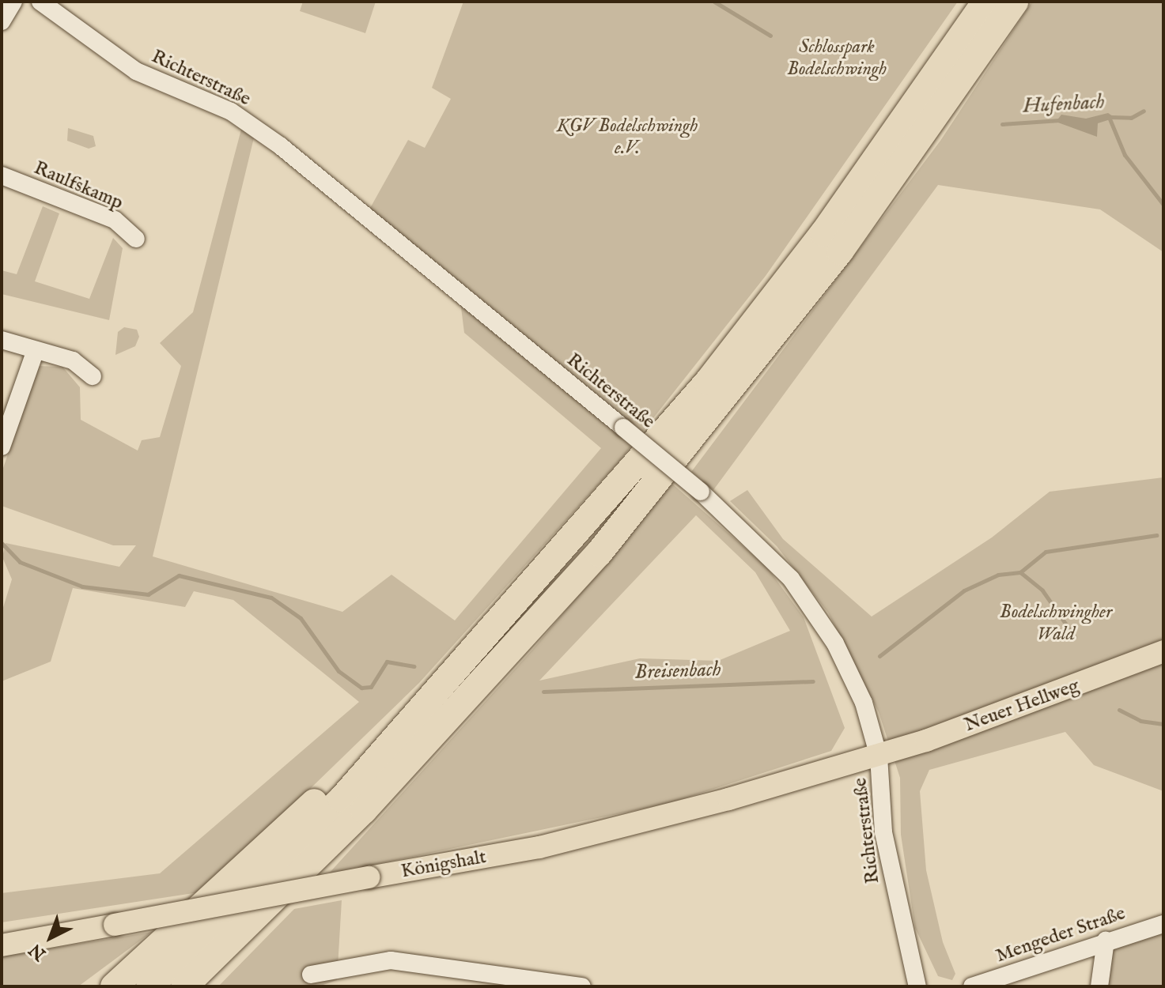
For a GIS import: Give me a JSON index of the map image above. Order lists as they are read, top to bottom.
{
  "streets": {
    "main road": ["Neuer Hellweg", "Königshalt"],
    "street": ["Richterstraße", "Raulfskamp", "Mengeder Straße"]
  },
  "crossings": [
    ["Richterstraße", "Neuer Hellweg"],
    ["Richterstraße", "Königshalt"],
    ["Neuer Hellweg", "Königshalt"]
  ],
  "water": ["Hufenbach", "Breisenbach"],
  "parks": ["Schlosspark Bodelschwingh", "KGV Bodelschwingh e.V.", "Bodelschwingher Wald"],
  "north": "bottom left"
}
